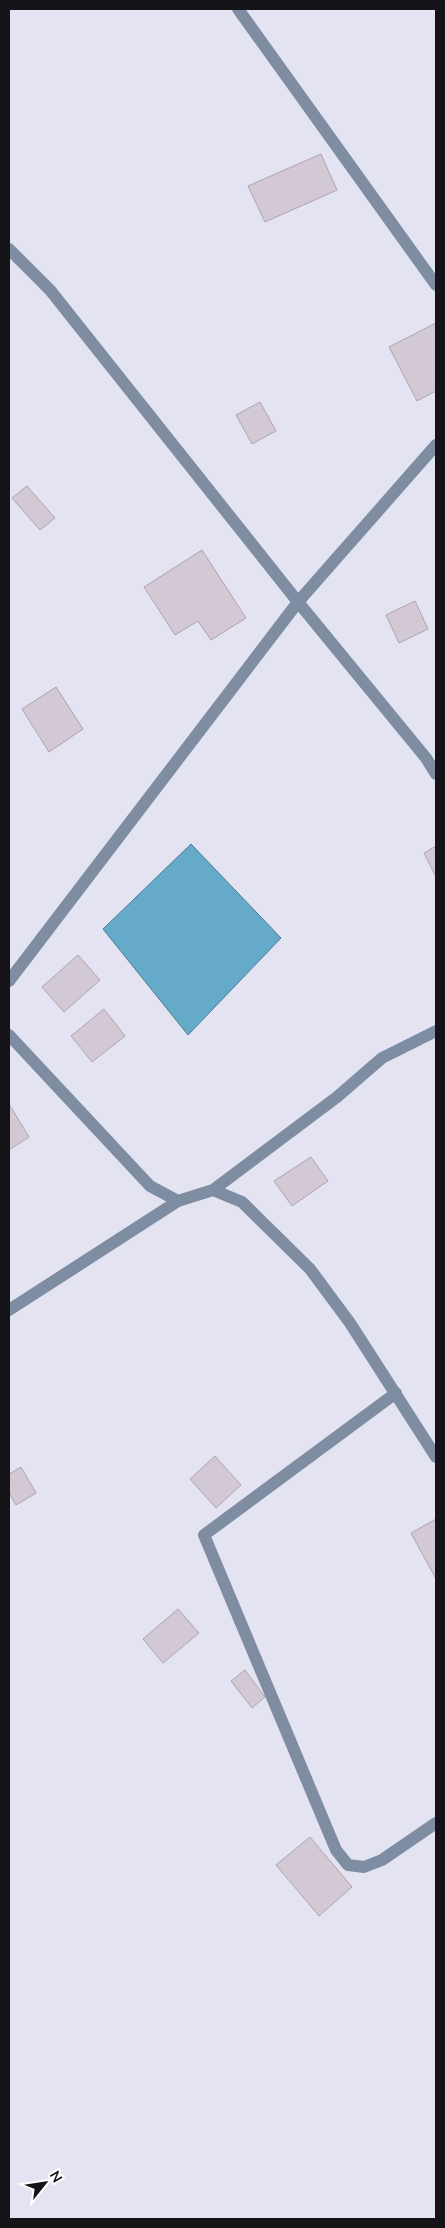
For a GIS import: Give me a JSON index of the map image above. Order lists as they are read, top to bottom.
{
  "north": "top right"
}
